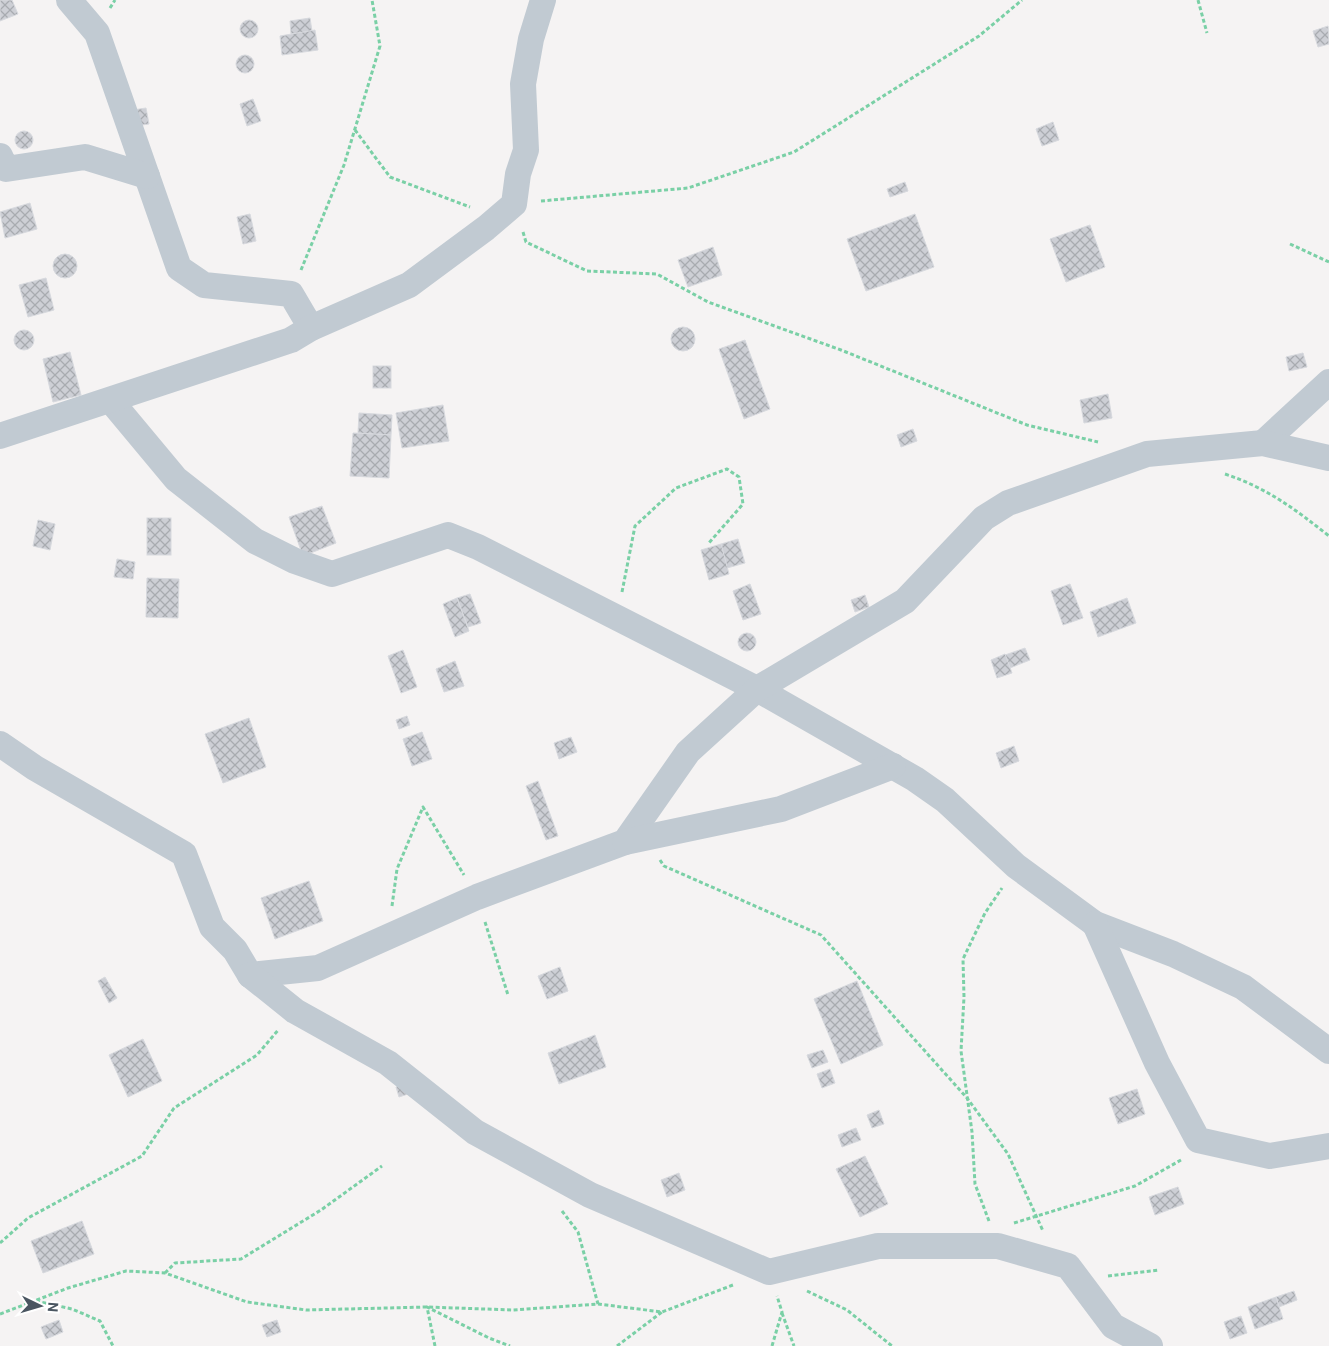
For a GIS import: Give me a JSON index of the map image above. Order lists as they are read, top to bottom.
{
  "north": "right"
}
